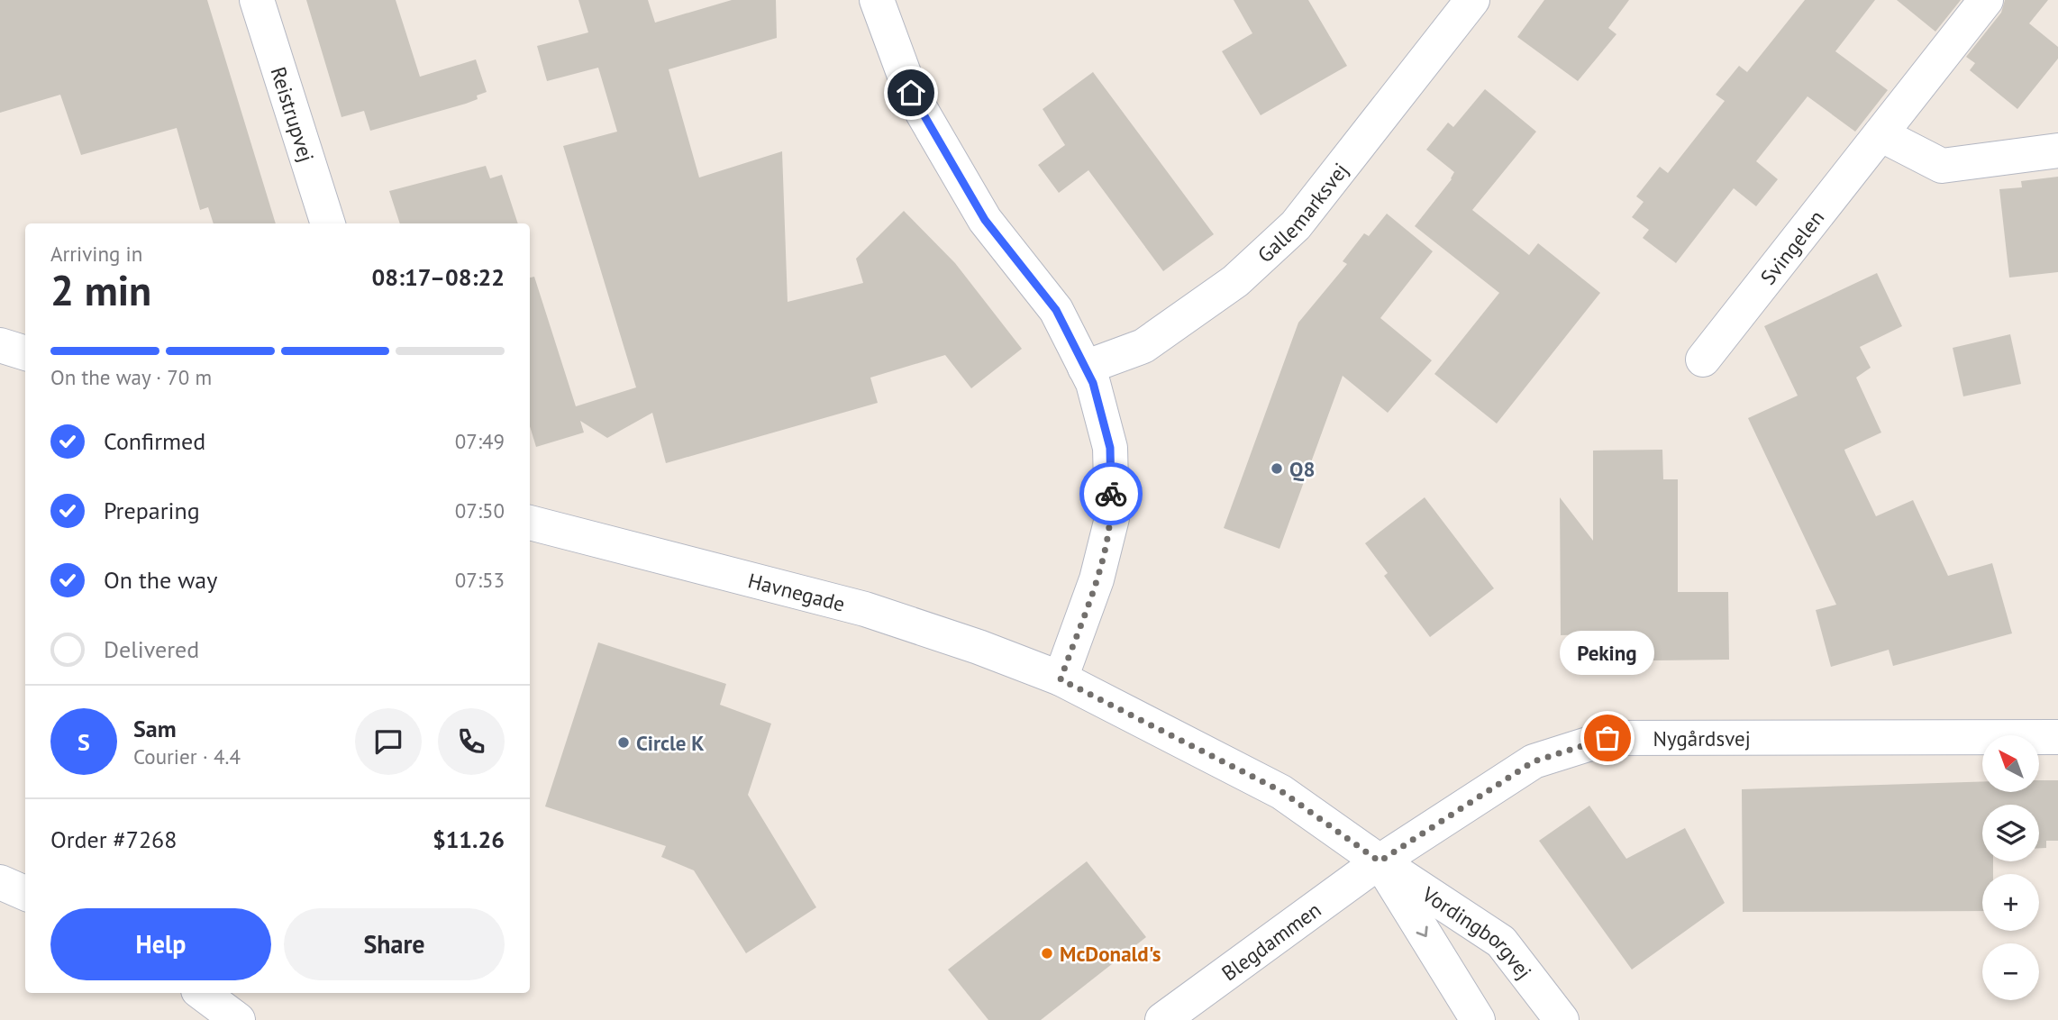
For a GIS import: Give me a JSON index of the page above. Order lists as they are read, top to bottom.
{
  "streets": {
    "street": [
      "Reistrupvej",
      "Gallemarksvej",
      "Svingelen",
      "Havnegade",
      "Nygårdsvej",
      "Vordingborgvej",
      "Blegdammen"
    ]
  },
  "crossings": [
    ["Havnegade", "Vordingborgvej"],
    ["Nygårdsvej", "Vordingborgvej"],
    ["Nygårdsvej", "Blegdammen"],
    ["Vordingborgvej", "Blegdammen"]
  ],
  "places": [
    "Q8",
    "Peking",
    "Circle K",
    "McDonald's"
  ],
  "north": "top left",
  "page": {
    "heading": ["2 min", "Arriving in", "08:17–08:22"],
    "panel": [
      "Sam",
      "Courier · 4.4",
      "Order #7268",
      "$11.26"
    ],
    "bar": "On the way · 70 m",
    "list": [
      ["Confirmed", "07:49"],
      ["Preparing", "07:50"],
      ["On the way", "07:53"],
      "Delivered"
    ],
    "bubble": "Peking",
    "round": "S",
    "map_buttons": ["+", "−"],
    "buttons": ["Help", "Share"]
  }
}
